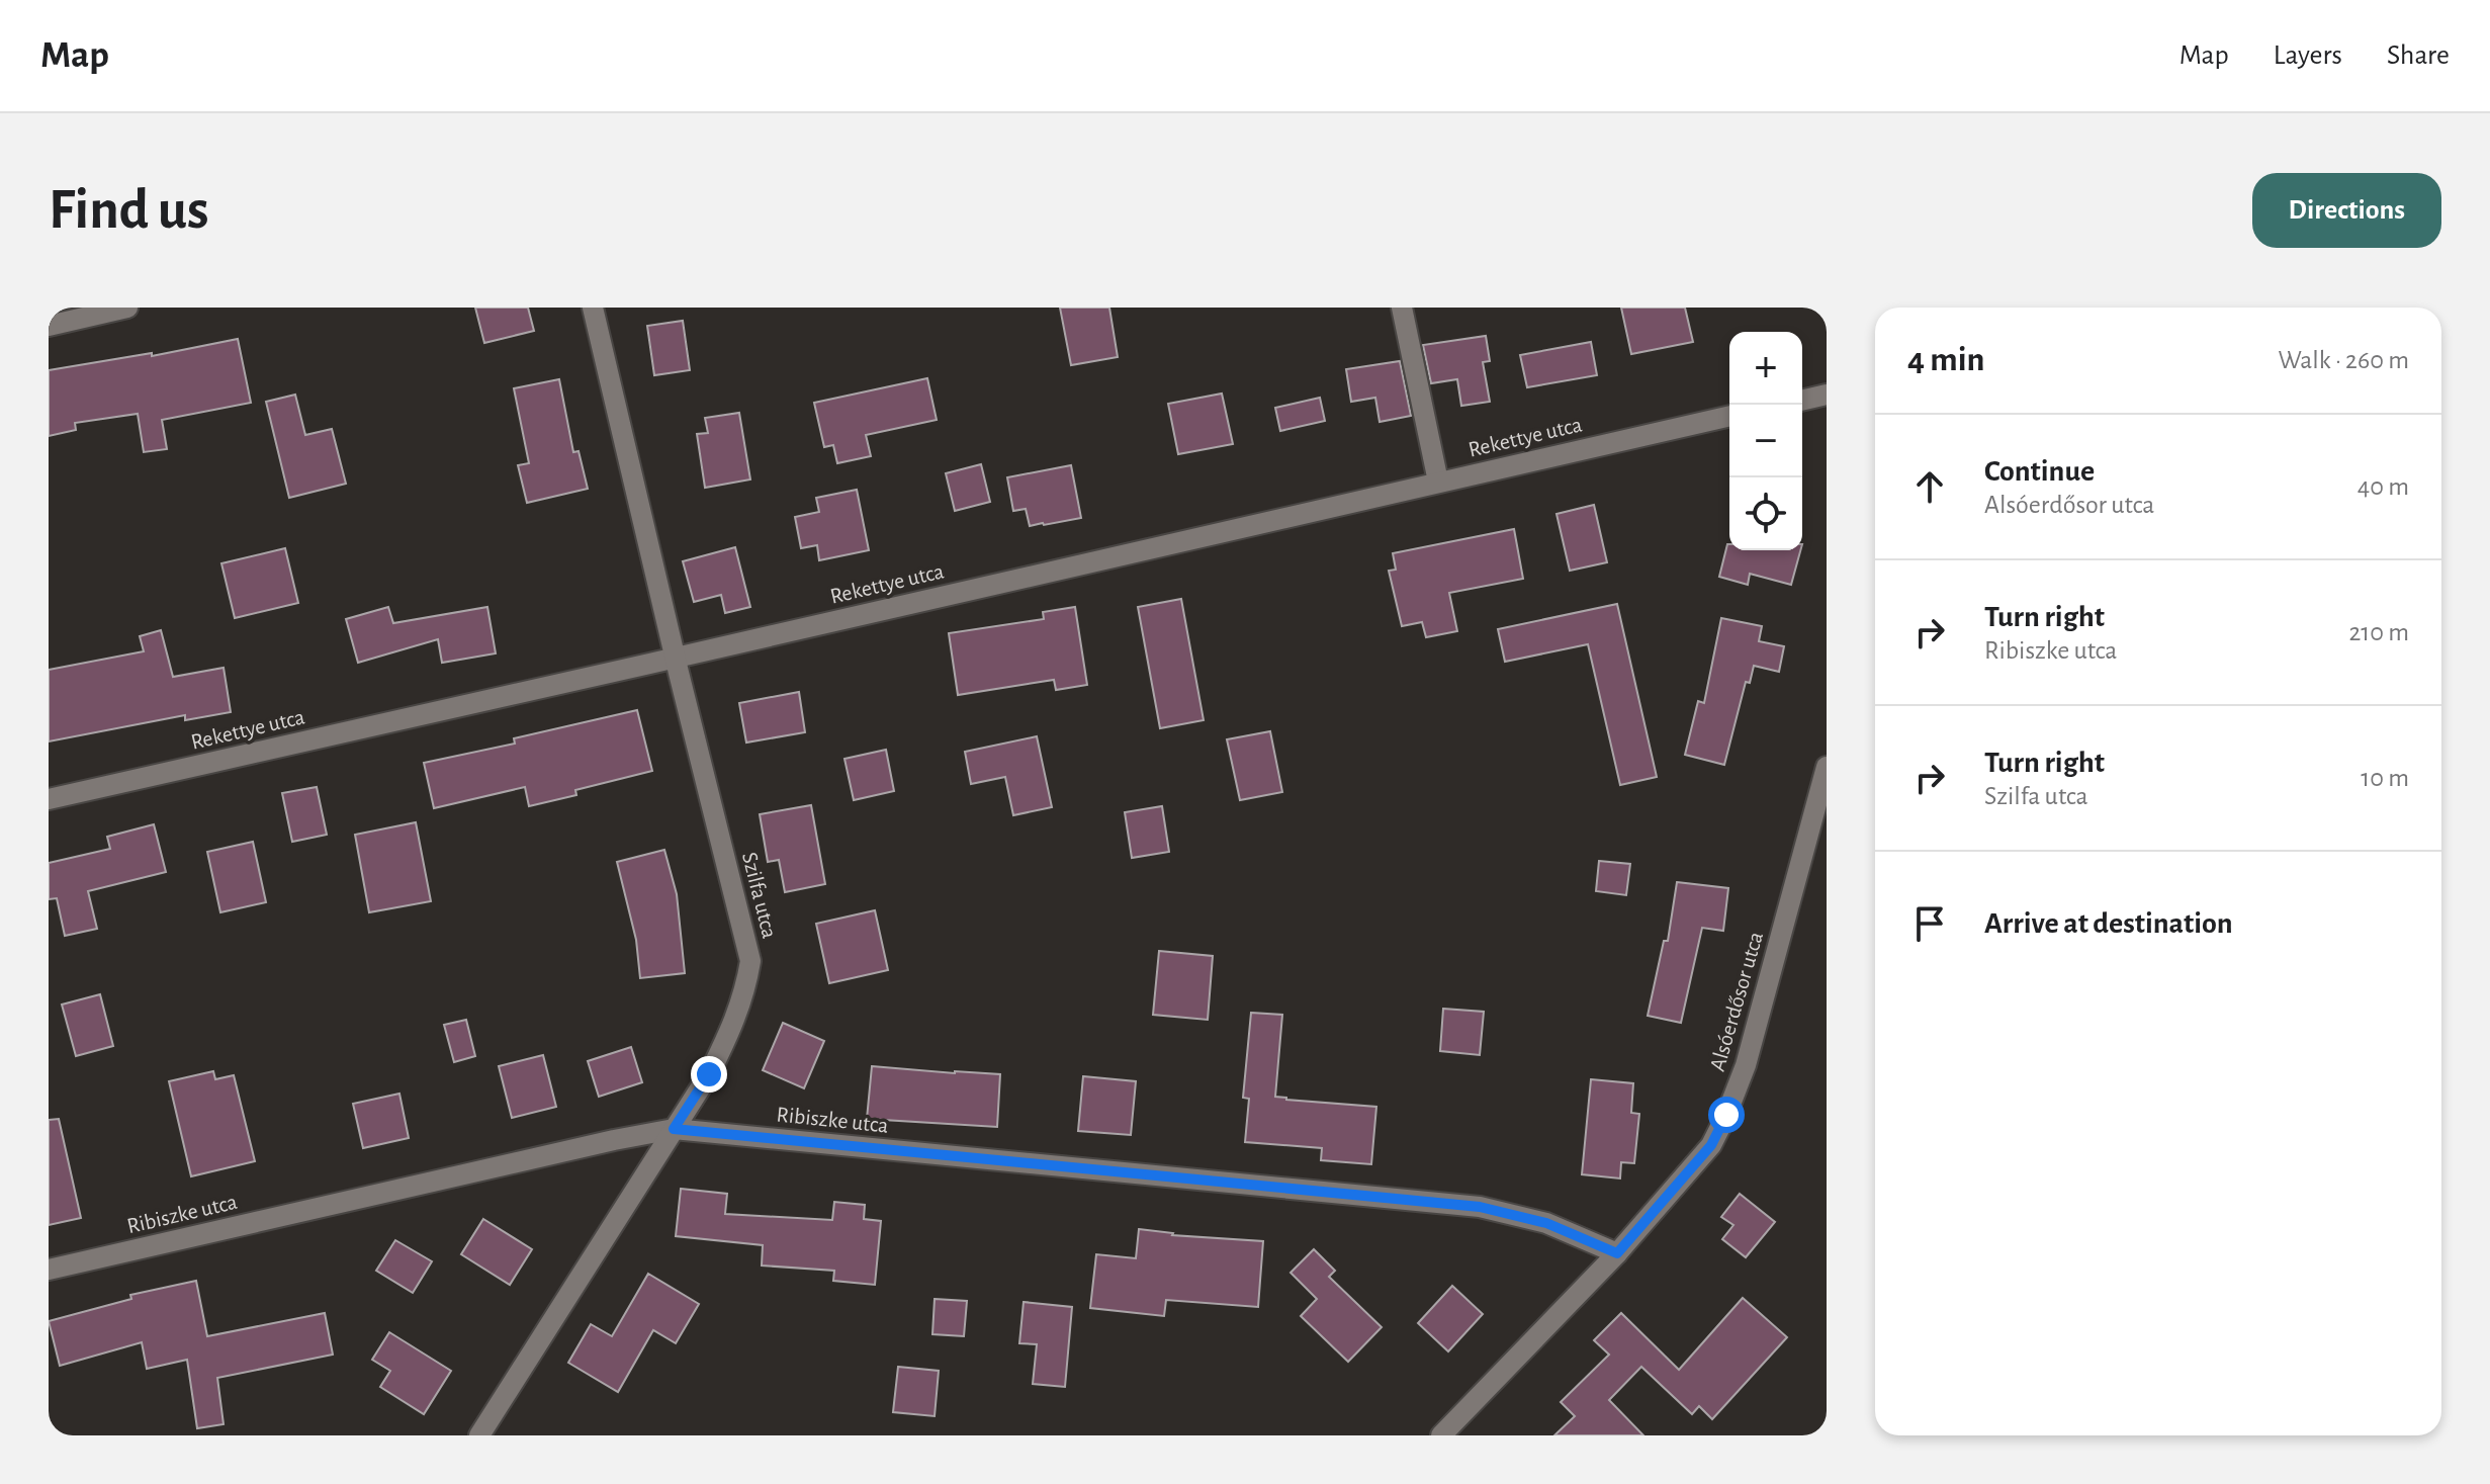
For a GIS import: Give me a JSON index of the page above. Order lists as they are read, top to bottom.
{
  "streets": {
    "street": [
      "Rekettye utca",
      "Szilfa utca",
      "Alsóerdősor utca",
      "Ribiszke utca"
    ]
  },
  "crossings": [
    ["Rekettye utca", "Szilfa utca"],
    ["Szilfa utca", "Ribiszke utca"],
    ["Alsóerdősor utca", "Ribiszke utca"]
  ],
  "page": {
    "header": "Map",
    "nav": ["Map", "Layers", "Share"],
    "buttons": "Directions",
    "title": "Find us",
    "heading": ["4 min", "Walk · 260 m"],
    "map_buttons": ["+", "−"],
    "list": [
      ["Continue", "Alsóerdősor utca", "40 m"],
      ["Turn right", "Ribiszke utca", "210 m"],
      ["Turn right", "Szilfa utca", "10 m"],
      "Arrive at destination"
    ]
  }
}
